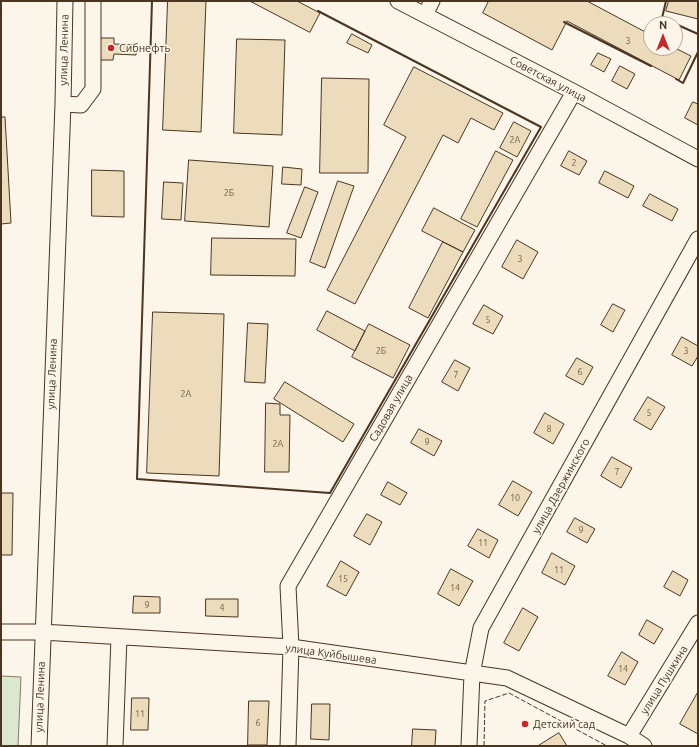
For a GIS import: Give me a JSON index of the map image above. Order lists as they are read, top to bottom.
{
  "streets": {
    "street": [
      "улица Ленина",
      "Советская улица",
      "Садовая улица",
      "улица Дзержинского",
      "улица Куйбышева",
      "улица Пушкина"
    ]
  },
  "crossings": [
    ["улица Ленина", "улица Куйбышева"],
    ["Советская улица", "Садовая улица"],
    ["Садовая улица", "улица Куйбышева"],
    ["улица Дзержинского", "улица Куйбышева"],
    ["улица Куйбышева", "улица Пушкина"]
  ],
  "places": ["Сибнефть", "Детский сад"],
  "house_numbers": [
    "3",
    "2А",
    "2",
    "2Б",
    "3",
    "5",
    "2Б",
    "3",
    "6",
    "7",
    "2А",
    "5",
    "8",
    "9",
    "2А",
    "7",
    "10",
    "9",
    "11",
    "11",
    "15",
    "14",
    "9",
    "4",
    "14",
    "11",
    "6"
  ],
  "north": "top"
}
